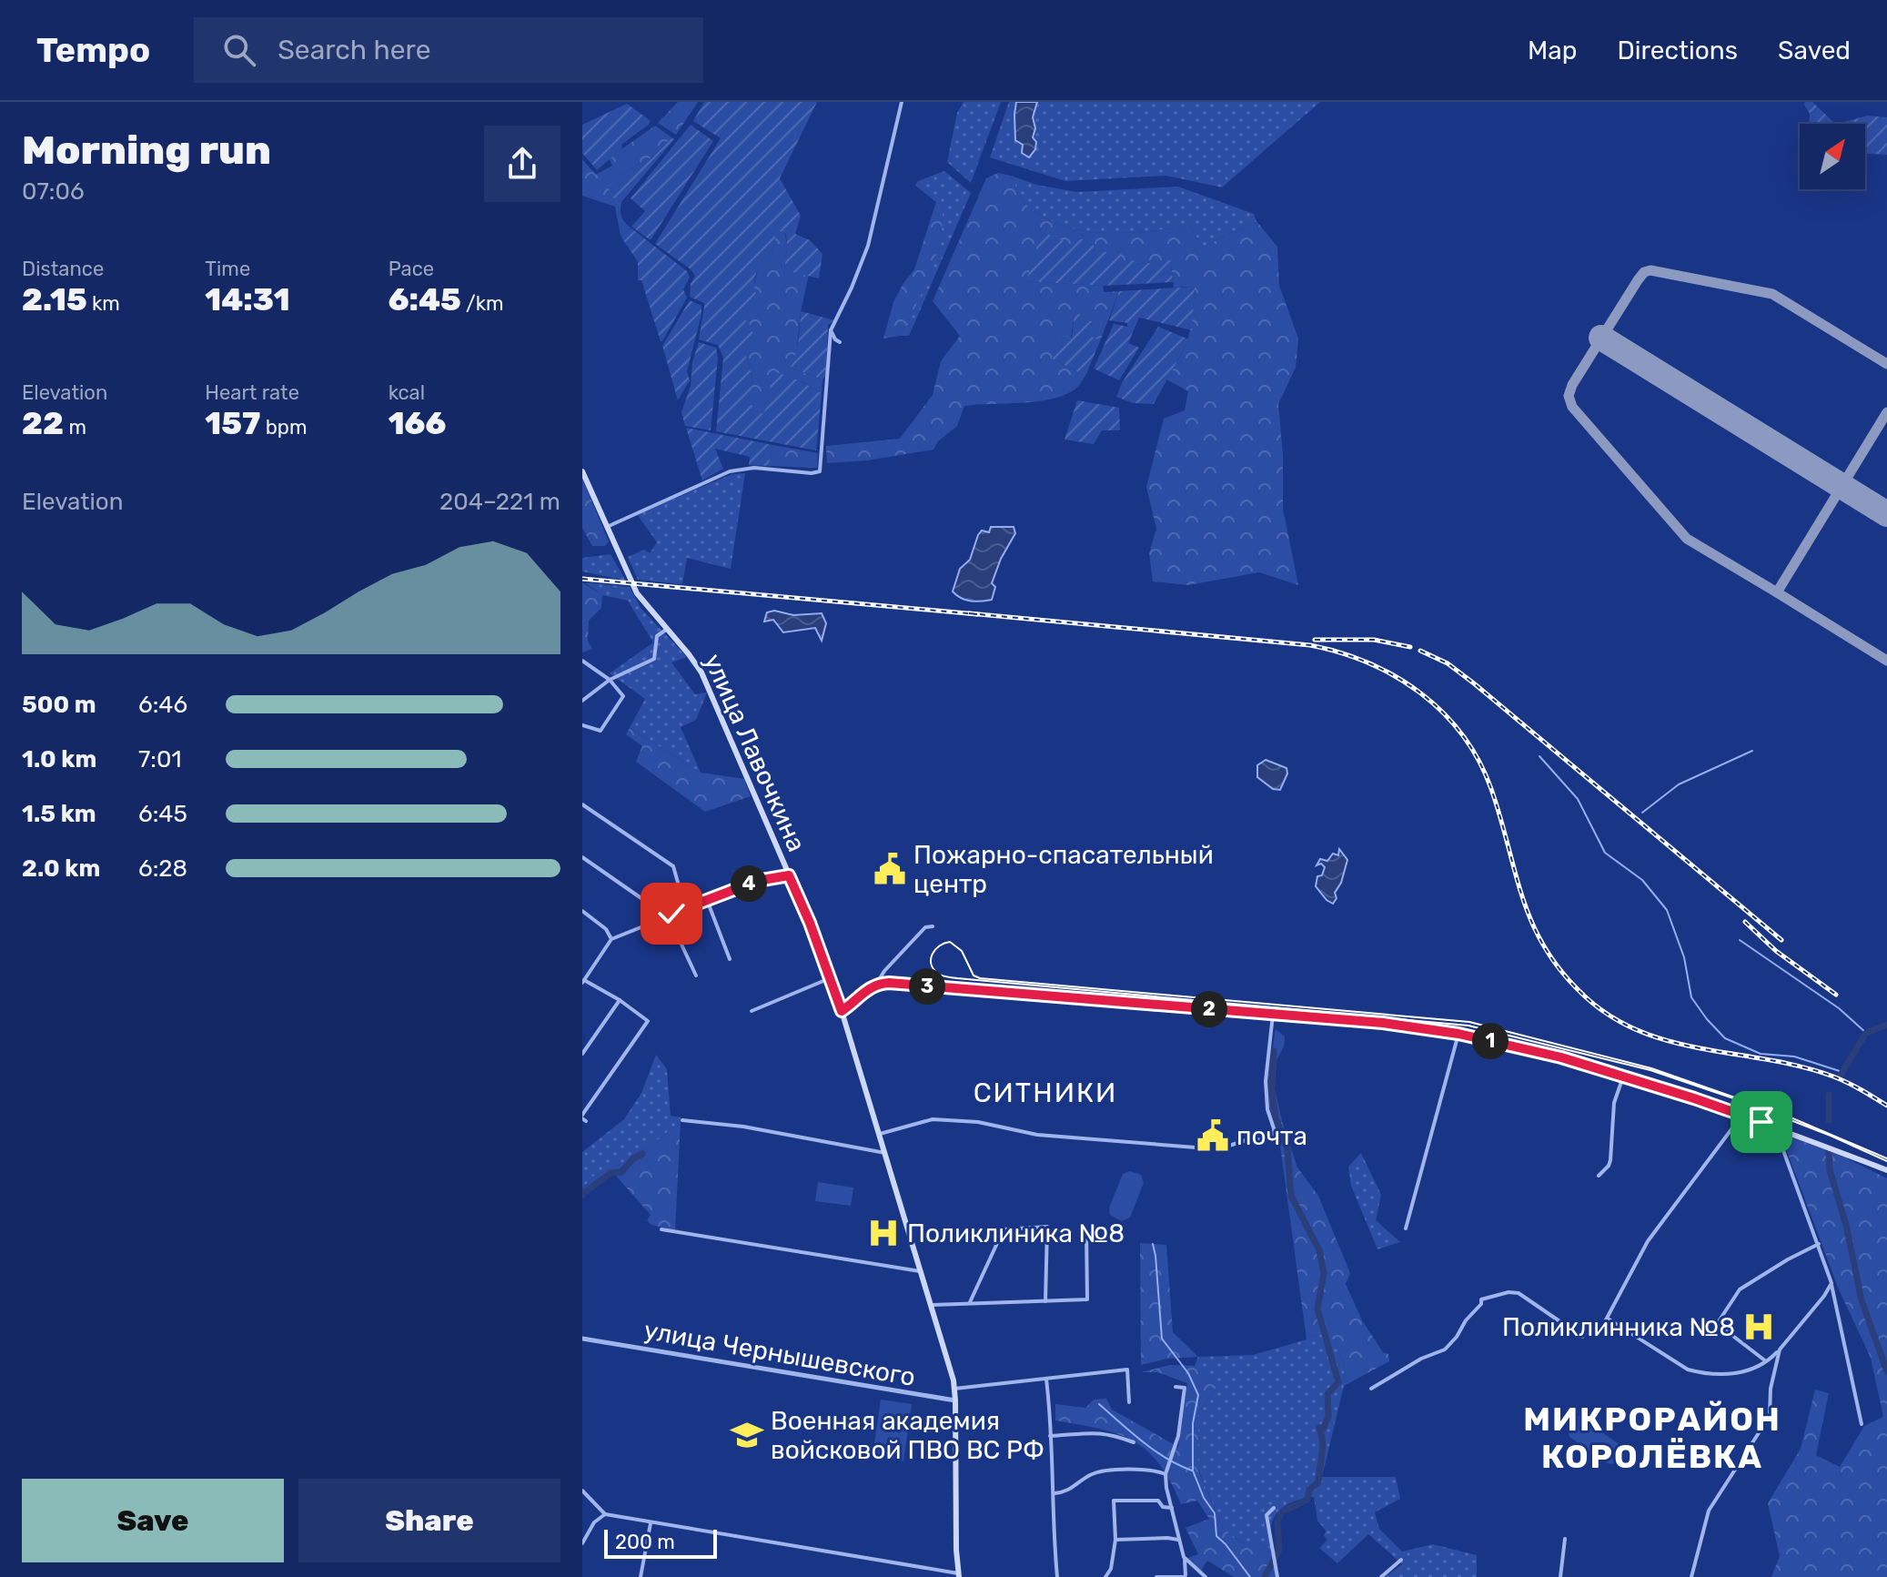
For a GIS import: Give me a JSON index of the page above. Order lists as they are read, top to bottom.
{
  "streets": {
    "main road": ["улица Лавочкина"],
    "street": ["улица Чернышевского"]
  },
  "crossings": [
    ["улица Лавочкина", "улица Чернышевского"]
  ],
  "districts": ["СИТНИКИ", "МИКРОРАЙОН КОРОЛЁВКА"],
  "places": {
    "public building": ["Пожарно-спасательный центр", "почта"],
    "hospital": ["Поликлиника №8", "Поликлинника №8"],
    "school or university": ["Военная академия войсковой ПВО ВС РФ"]
  },
  "scale_bar": "200 m",
  "north": "top right",
  "page": {
    "header": "Tempo",
    "search": "Search here",
    "nav": ["Map", "Directions", "Saved"],
    "heading": ["Morning run", "07:06"],
    "stats": [
      ["Distance", "2.15 km"],
      ["Time", "14:31"],
      ["Pace", "6:45 /km"],
      ["Elevation", "22 m"],
      ["Heart rate", "157 bpm"],
      ["kcal", "166"]
    ],
    "chart": ["Elevation", "204–221 m"],
    "list": [
      {
        "name": "500 m",
        "note": "6:46"
      },
      {
        "name": "1.0 km",
        "note": "7:01"
      },
      {
        "name": "1.5 km",
        "note": "6:45"
      },
      {
        "name": "2.0 km",
        "note": "6:28"
      }
    ],
    "pins": [
      "4",
      "3",
      "2",
      "1"
    ],
    "buttons": ["Save", "Share"],
    "scale": "200 m"
  }
}
